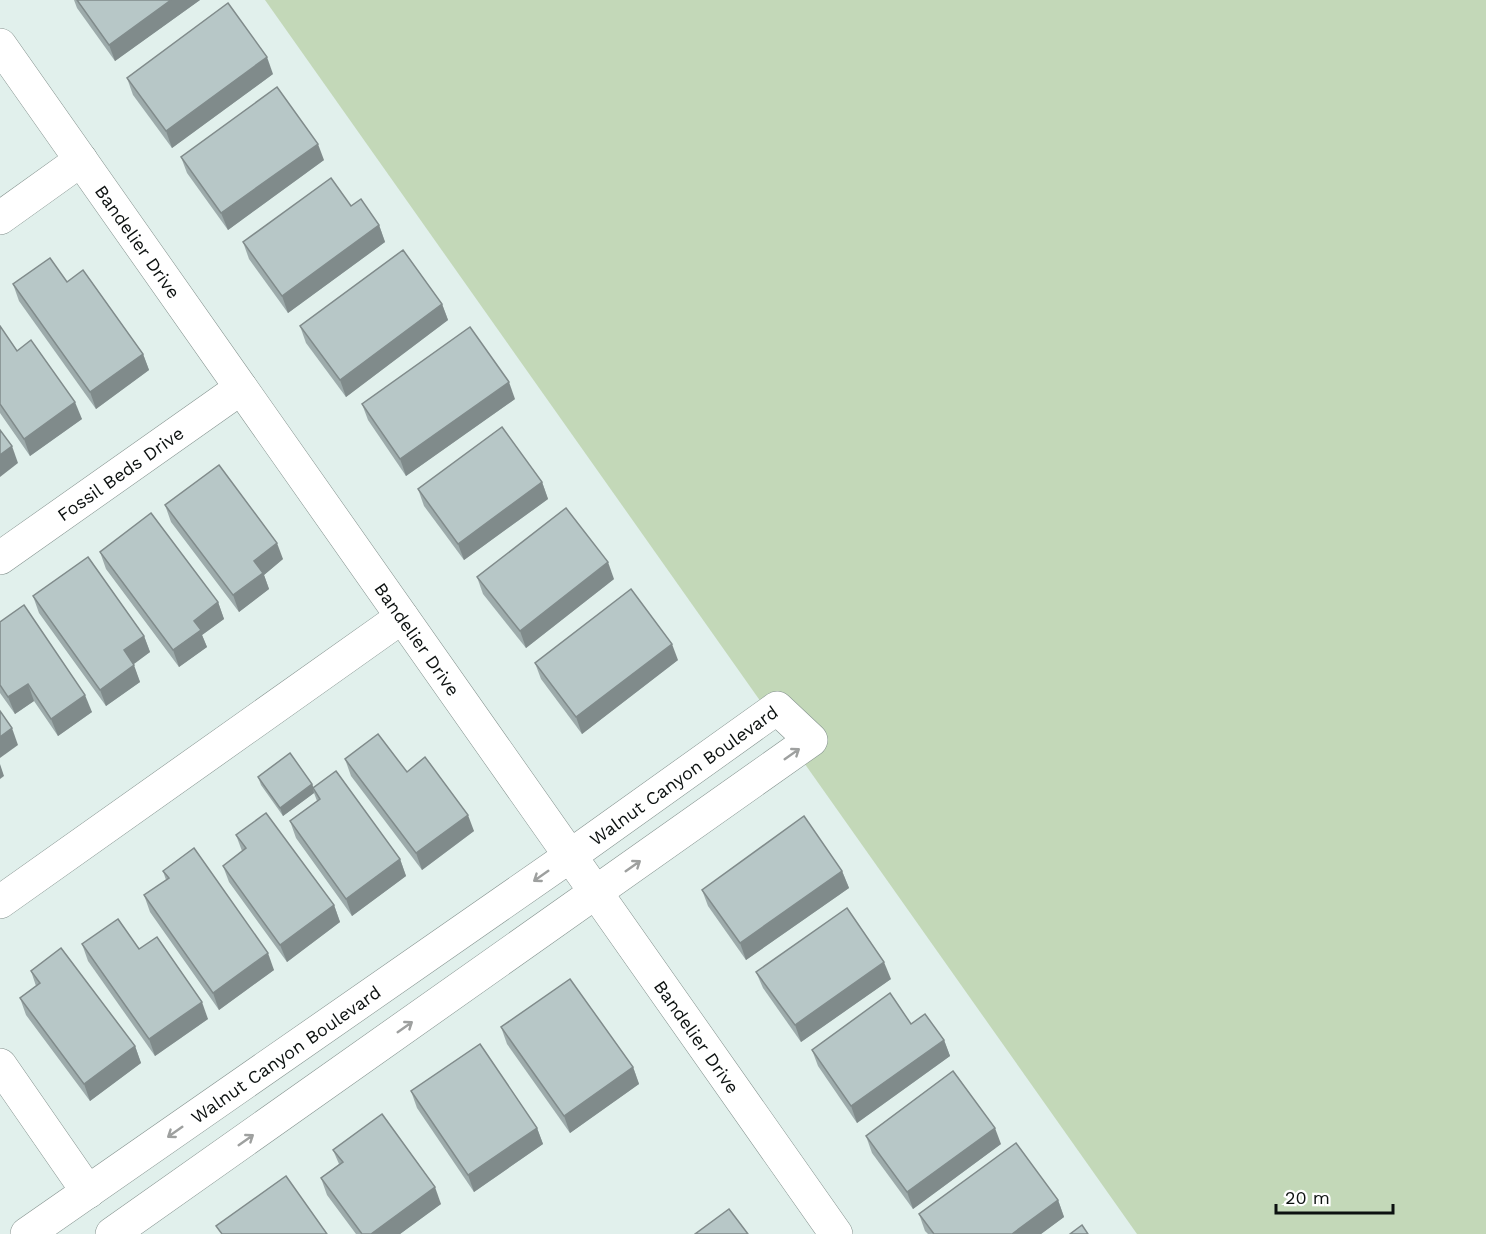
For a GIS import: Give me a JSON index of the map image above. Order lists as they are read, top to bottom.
{
  "streets": {
    "street": ["Bandelier Drive", "Fossil Beds Drive", "Walnut Canyon Boulevard"]
  },
  "crossings": [
    ["Bandelier Drive", "Fossil Beds Drive"],
    ["Bandelier Drive", "Walnut Canyon Boulevard"]
  ],
  "scale_bar": "20 m"
}
